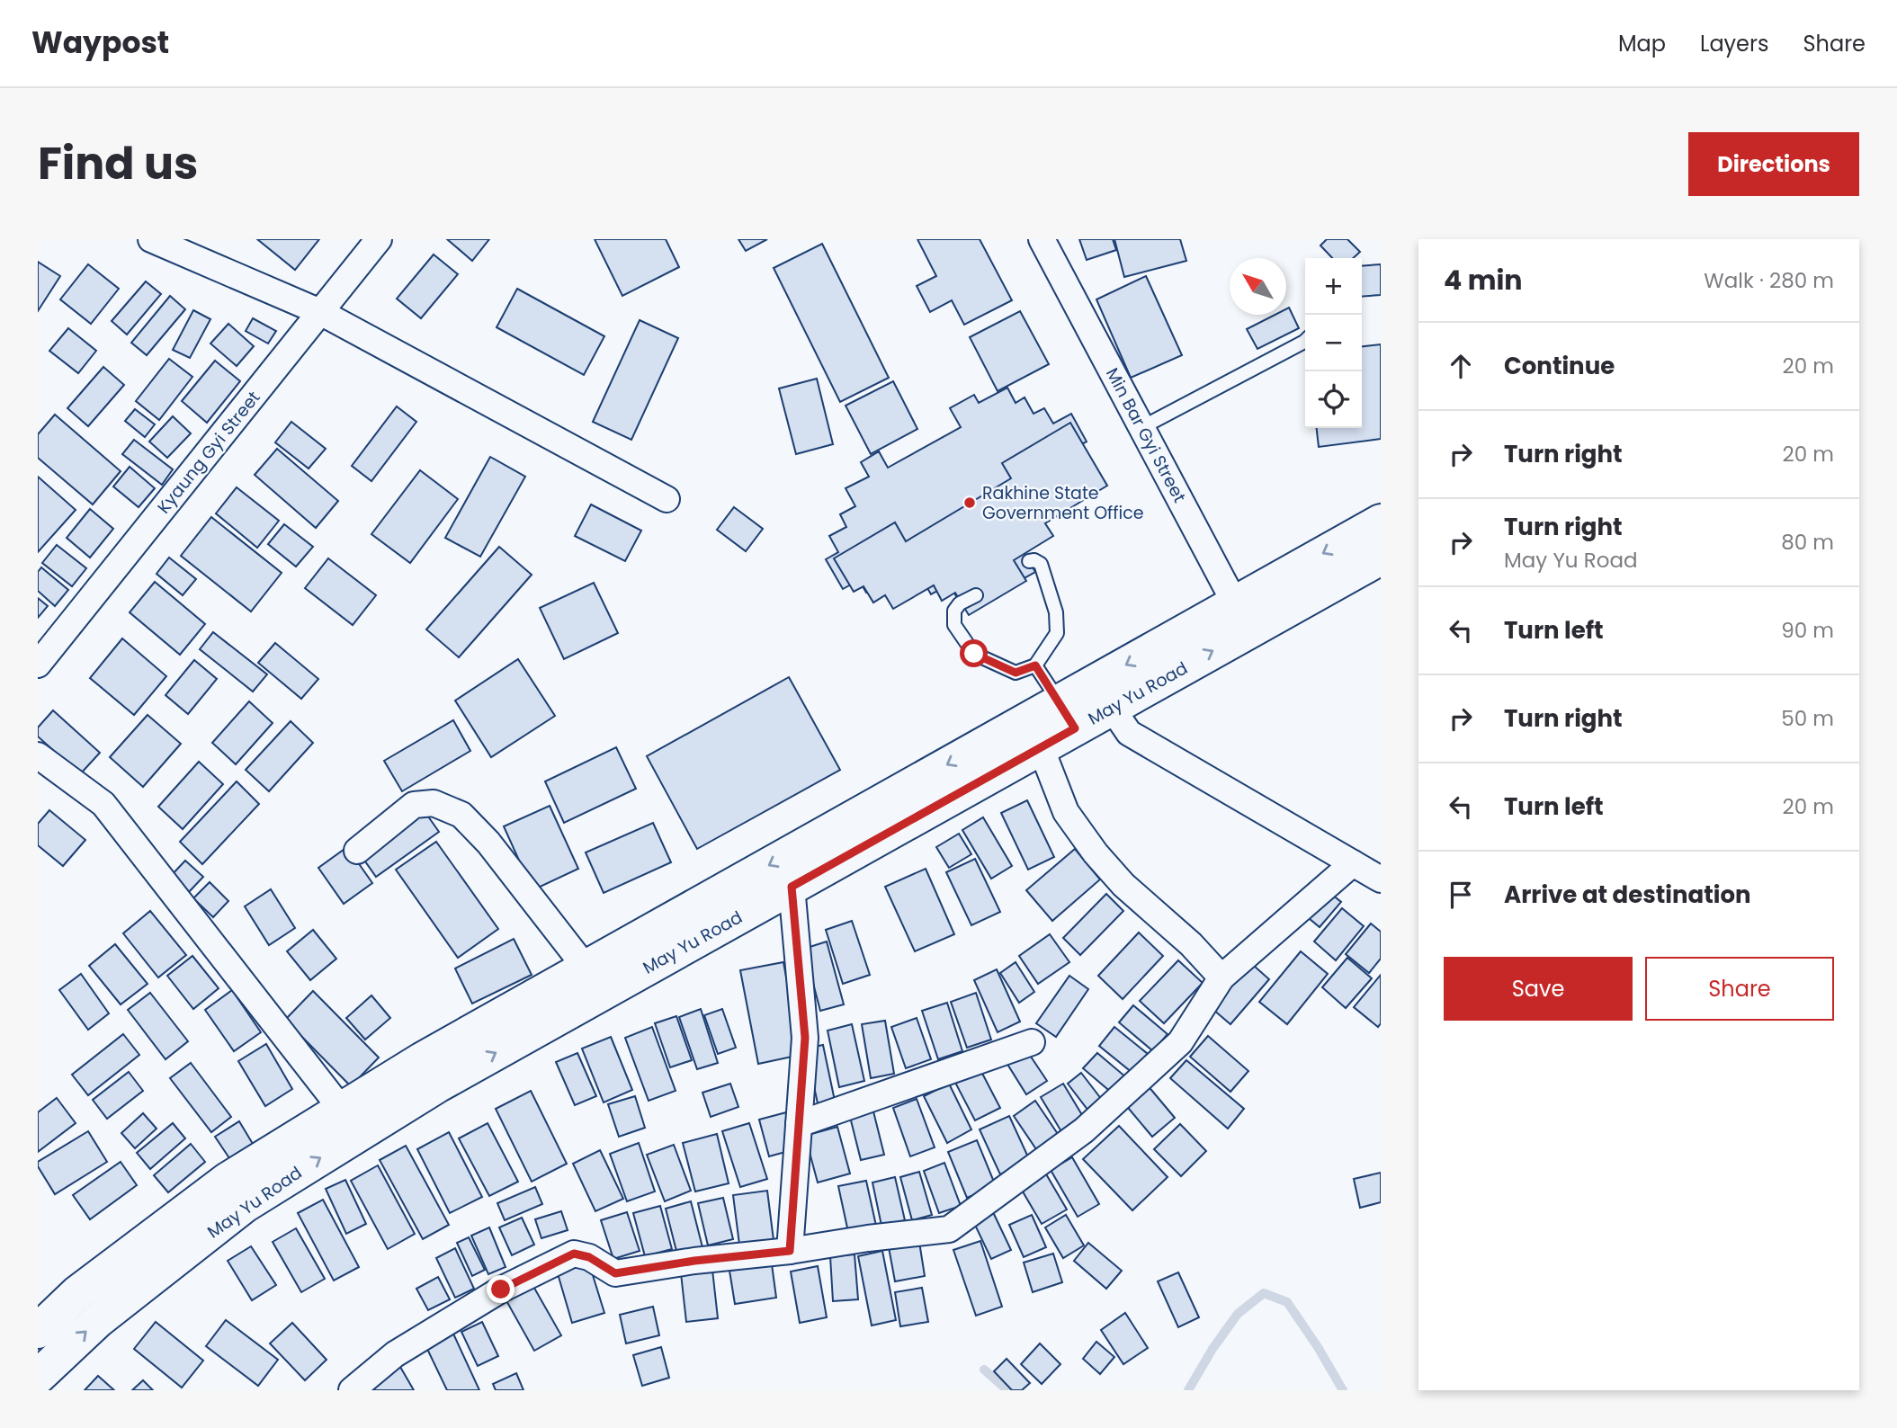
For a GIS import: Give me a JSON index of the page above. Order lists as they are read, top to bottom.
{
  "streets": {
    "main road": ["May Yu Road"],
    "street": ["Min Bar Gyi Street", "Kyaung Gyi Street"]
  },
  "crossings": [
    ["Min Bar Gyi Street", "May Yu Road"]
  ],
  "places": ["Rakhine State Government Office"],
  "north": "top left",
  "page": {
    "header": "Waypost",
    "nav": ["Map", "Layers", "Share"],
    "title": "Find us",
    "buttons": [
      "Directions",
      ["Save", "Share"]
    ],
    "heading": ["4 min", "Walk · 280 m"],
    "map_buttons": ["+", "−"],
    "list": [
      ["Continue", "20 m"],
      ["Turn right", "20 m"],
      ["Turn right", "May Yu Road", "80 m"],
      ["Turn left", "90 m"],
      ["Turn right", "50 m"],
      ["Turn left", "20 m"],
      "Arrive at destination"
    ]
  }
}
